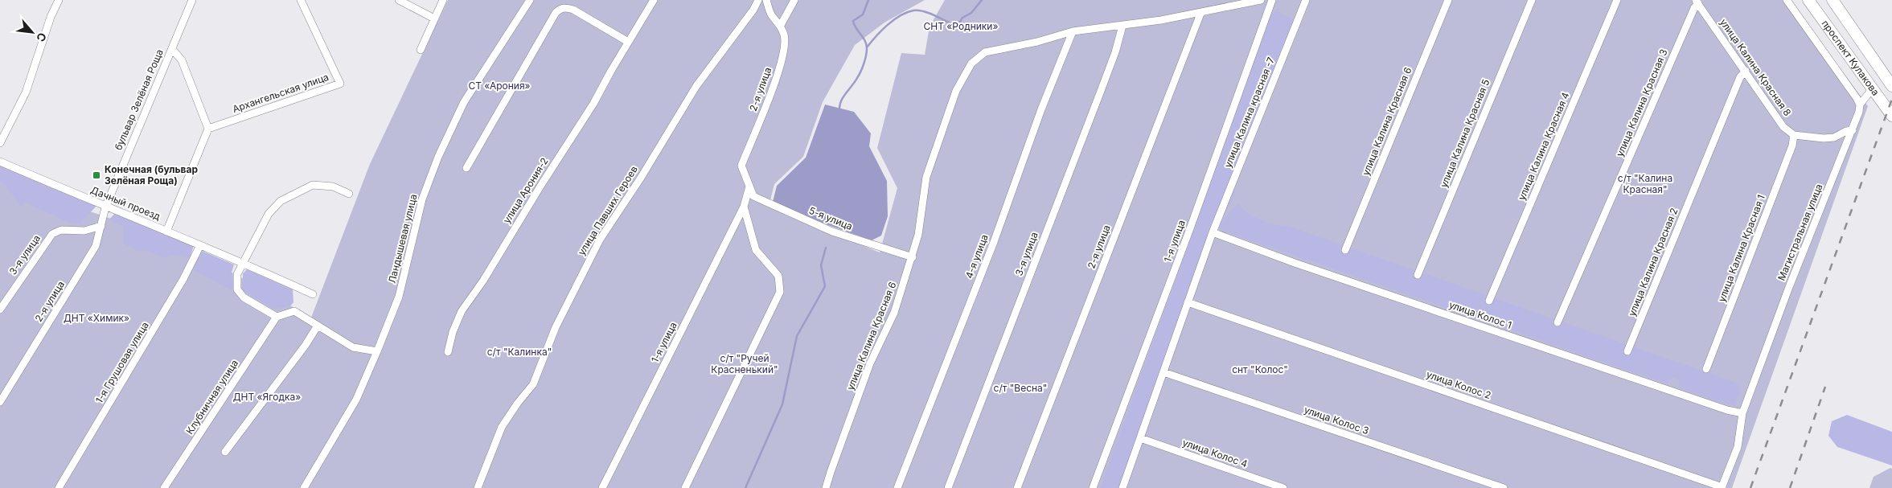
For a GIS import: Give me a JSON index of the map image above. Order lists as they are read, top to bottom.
{
  "streets": {
    "main road": ["проспект Кулакова"],
    "street": [
      "улица Калина Красная 8",
      "2-я улица",
      "Архангельская улица",
      "бульвар Зелёная Роща",
      "улица Калина Красная 3",
      "улица Калина красная -7",
      "улица Калина Красная 6",
      "улица Калина Красная 5",
      "улица Калина Красная 4",
      "улица Арония-2",
      "Дачный проезд",
      "улица Павших Героев",
      "5-я улица",
      "Магистральная улица",
      "Ландышевая улица",
      "1-я улица",
      "улица Калина Красная 1",
      "3-я улица",
      "4-я улица",
      "улица Калина Красная 2",
      "улица Колос 1",
      "1-я Грушовая улица",
      "улица Колос 2",
      "Клубничная улица",
      "улица Колос 3",
      "улица Колос 4"
    ]
  },
  "crossings": [
    ["улица Калина Красная 8", "улица Калина Красная 3"],
    ["улица Калина Красная 8", "улица Калина Красная 1"],
    ["улица Калина Красная 8", "улица Калина Красная 2"],
    ["2-я улица", "бульвар Зелёная Роща"],
    ["2-я улица", "улица Калина Красная 6"],
    ["2-я улица", "Дачный проезд"],
    ["2-я улица", "5-я улица"],
    ["2-я улица", "1-я улица"],
    ["2-я улица", "3-я улица"],
    ["бульвар Зелёная Роща", "Дачный проезд"],
    ["улица Калина красная -7", "улица Колос 1"],
    ["улица Калина Красная 6", "5-я улица"],
    ["улица Калина Красная 6", "3-я улица"],
    ["улица Калина Красная 6", "4-я улица"],
    ["Дачный проезд", "1-я Грушовая улица"],
    ["5-я улица", "1-я улица"],
    ["Магистральная улица", "улица Колос 1"],
    ["Магистральная улица", "улица Колос 2"]
  ],
  "parks": [
    "СНТ «Родники»",
    "СТ «Арония»",
    "с/т \"Калина Красная\"",
    "ДНТ «Химик»",
    "с/т \"Калинка\"",
    "с/т \"Ручей Красненький\"",
    "снт \"Колос\"",
    "с/т \"Весна\"",
    "ДНТ «Ягодка»"
  ],
  "places": {
    "transit": ["Конечная (бульвар Зелёная Роща)"]
  },
  "north": "bottom right"
}
